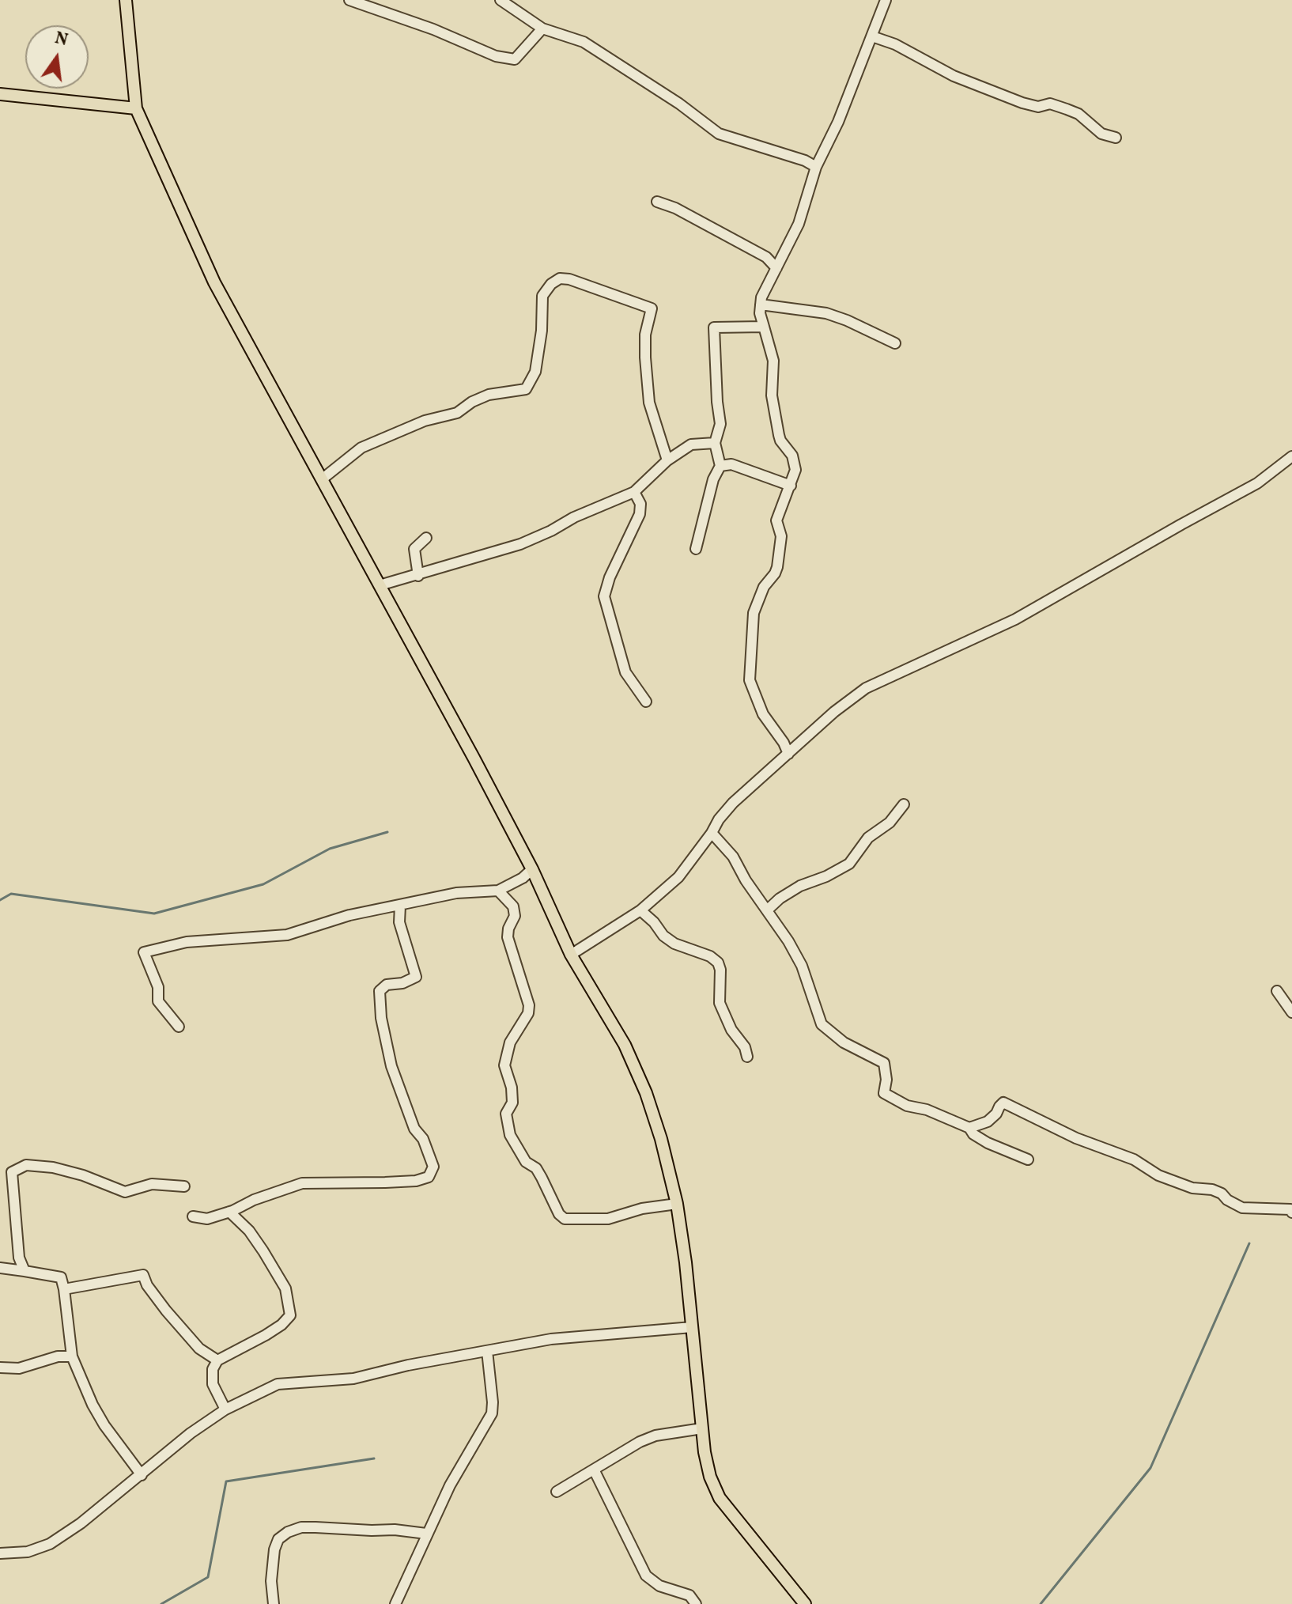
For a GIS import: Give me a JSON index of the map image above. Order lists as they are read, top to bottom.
{
  "north": "top"
}
